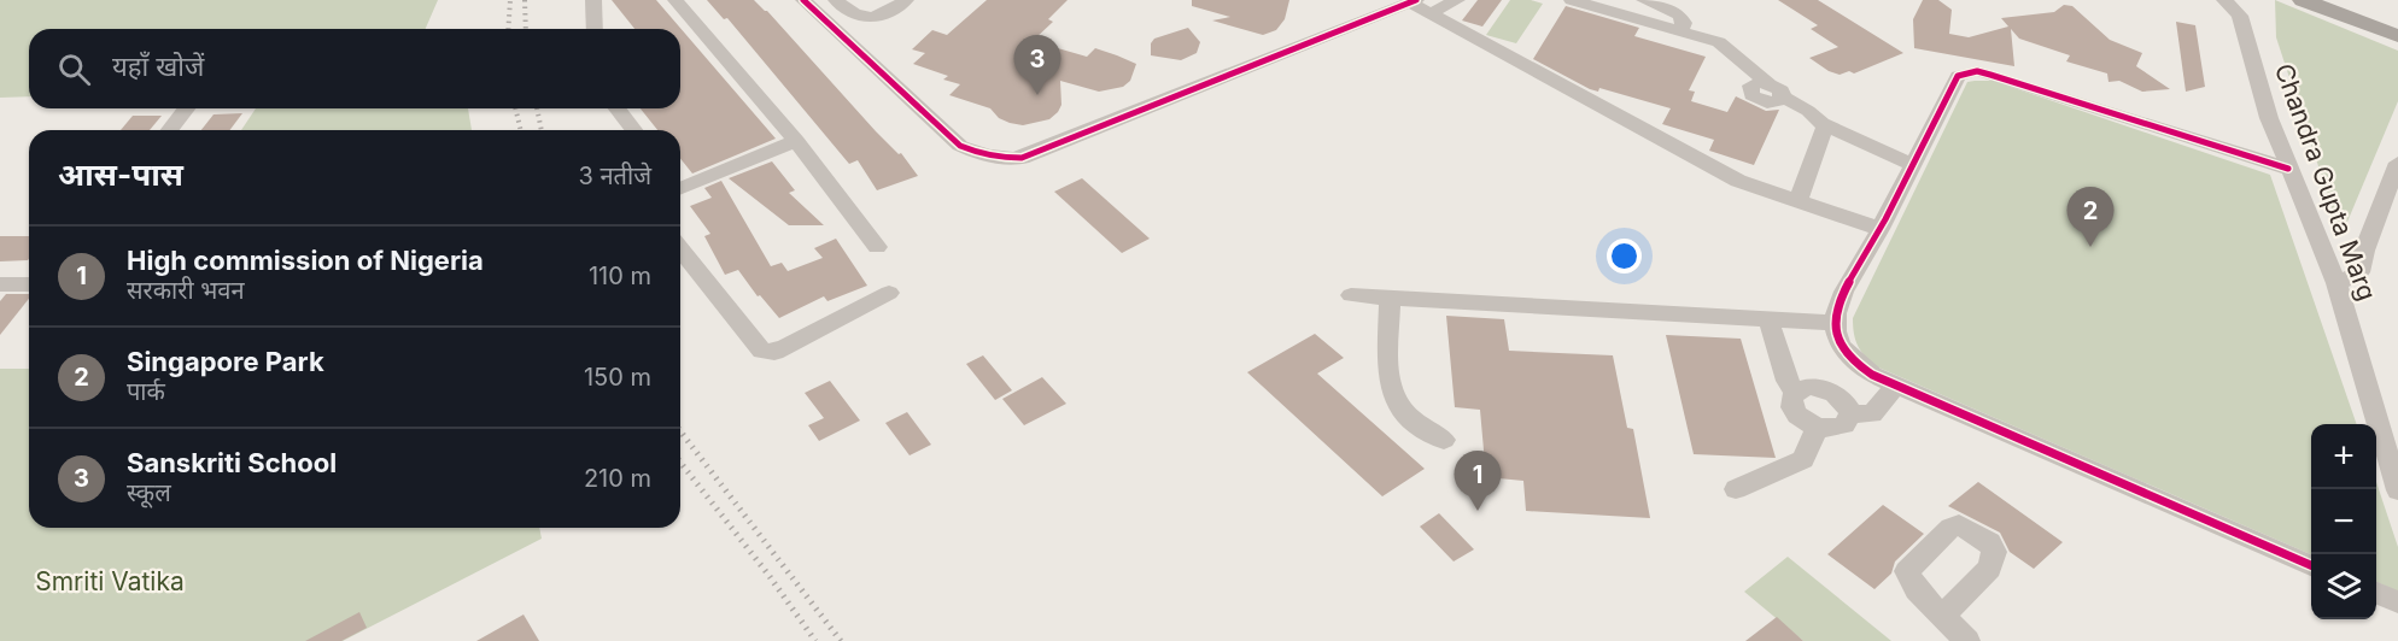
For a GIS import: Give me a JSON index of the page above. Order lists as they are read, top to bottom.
{
  "streets": {
    "street": ["Chandra Gupta Marg"]
  },
  "parks": ["Smriti Vatika"],
  "page": {
    "search": "यहाँ खोजें",
    "pins": ["3", "2", "1"],
    "heading": ["आस-पास", "3 नतीजे"],
    "list": [
      {
        "mark": "1",
        "name": "High commission of Nigeria",
        "note": "सरकारी भवन",
        "value": "110 m"
      },
      {
        "mark": "2",
        "name": "Singapore Park",
        "note": "पार्क",
        "value": "150 m"
      },
      {
        "mark": "3",
        "name": "Sanskriti School",
        "note": "स्कूल",
        "value": "210 m"
      }
    ],
    "map_buttons": ["+", "−"]
  }
}
